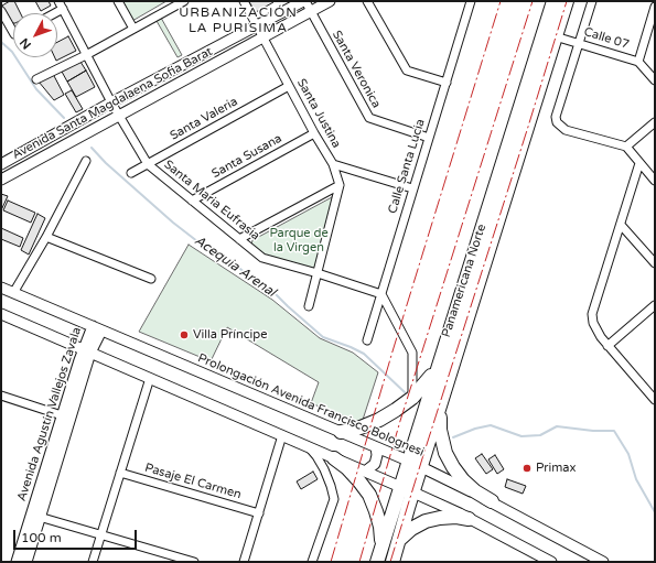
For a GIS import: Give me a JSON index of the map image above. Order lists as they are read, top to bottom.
{
  "streets": {
    "highway": ["Panamericana Norte"],
    "main road": ["Avenida Santa Magdalaena Sofia Barat", "Prolongación Avenida Francisco Bolognesi", "Avenida Agustín Vallejos Zavala"],
    "street": [
      "Calle 07",
      "Santa Veronica",
      "Santa Justina",
      "Santa Valeria",
      "Santa Susana",
      "Calle Santa Lucia",
      "Santa Maria Eufrasia",
      "Pasaje El Carmen"
    ]
  },
  "crossings": [
    ["Calle 07", "Panamericana Norte"],
    ["Santa Veronica", "Avenida Santa Magdalaena Sofia Barat"],
    ["Santa Veronica", "Calle Santa Lucia"],
    ["Avenida Santa Magdalaena Sofia Barat", "Santa Justina"],
    ["Avenida Santa Magdalaena Sofia Barat", "Santa Maria Eufrasia"],
    ["Santa Justina", "Santa Valeria"],
    ["Santa Justina", "Santa Susana"],
    ["Santa Justina", "Calle Santa Lucia"],
    ["Santa Valeria", "Santa Maria Eufrasia"],
    ["Santa Susana", "Santa Maria Eufrasia"],
    ["Calle Santa Lucia", "Santa Maria Eufrasia"],
    ["Panamericana Norte", "Prolongación Avenida Francisco Bolognesi"],
    ["Prolongación Avenida Francisco Bolognesi", "Avenida Agustín Vallejos Zavala"]
  ],
  "districts": ["URBANIZACIÓN LA PURISIMA"],
  "water": ["Acequia Arenal"],
  "parks": ["Parque de la Virgen"],
  "places": ["Villa Príncipe", "Primax"],
  "scale_bar": "100 m",
  "north": "bottom left"
}
